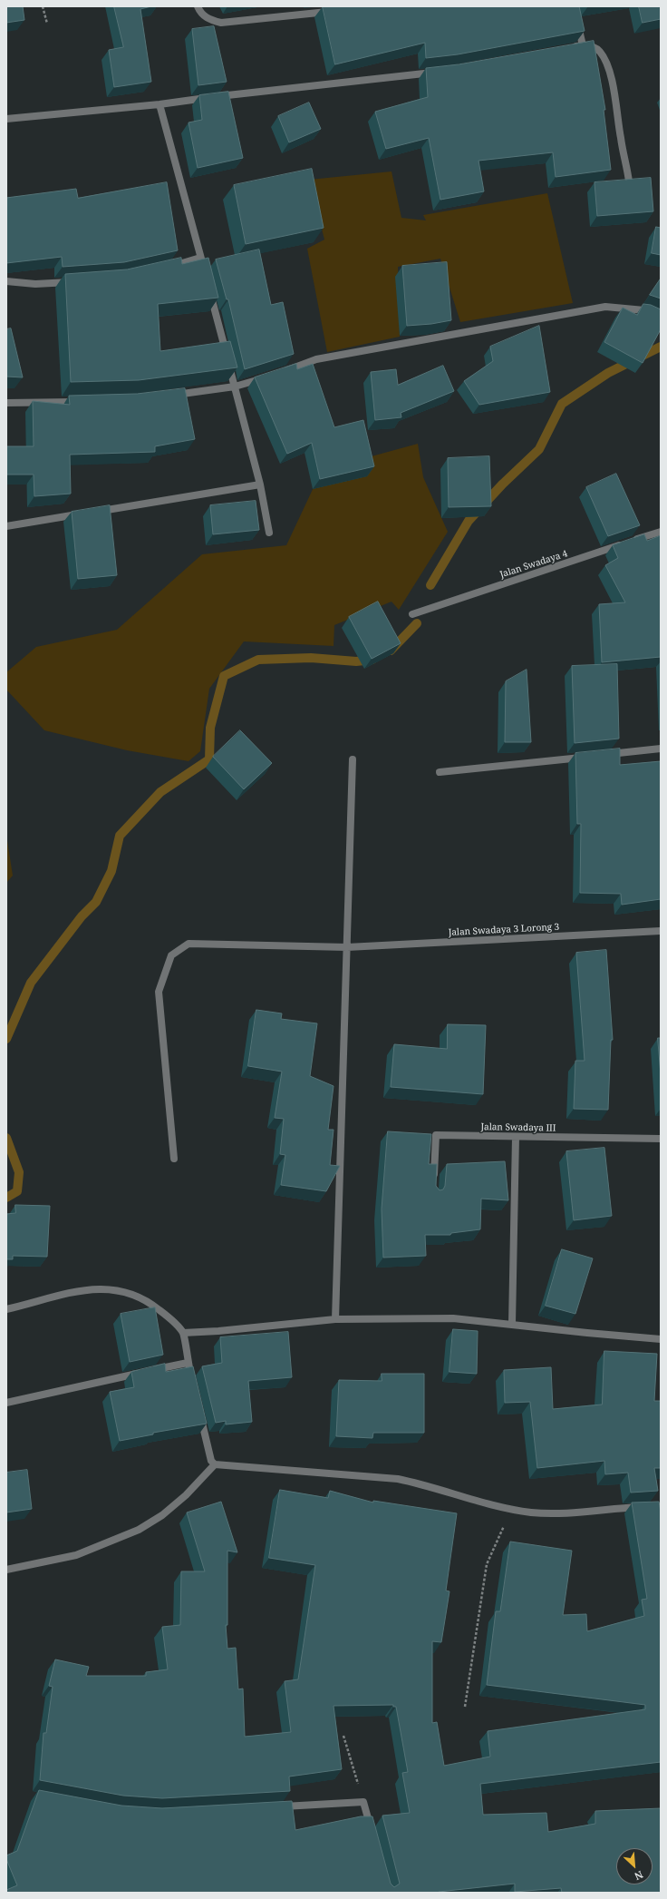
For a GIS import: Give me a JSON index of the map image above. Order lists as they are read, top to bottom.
{
  "streets": {
    "street": ["Jalan Swadaya 4", "Jalan Swadaya 3 Lorong 3", "Jalan Swadaya III"]
  },
  "north": "bottom right"
}
